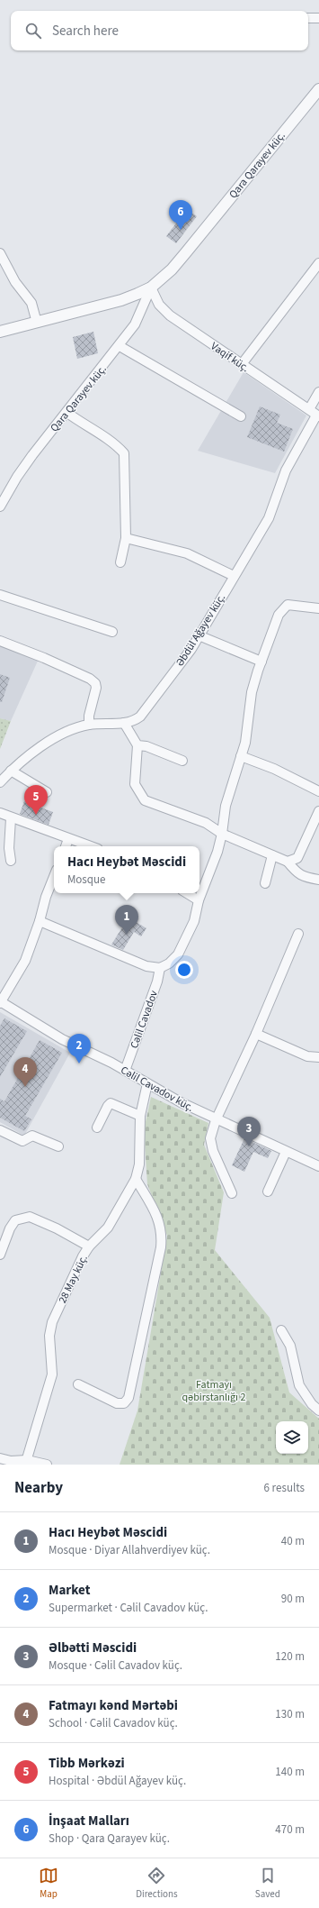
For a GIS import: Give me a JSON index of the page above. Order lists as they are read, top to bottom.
{
  "streets": {
    "street": [
      "Qara Qarayev küç.",
      "Vaqif küç.",
      "Əbdül Ağayev küç.",
      "Cəlil Cavadov",
      "Cəlil Cavadov küç.",
      "28 May küç."
    ]
  },
  "crossings": [
    ["Qara Qarayev küç.", "Vaqif küç."],
    ["Vaqif küç.", "Əbdül Ağayev küç."],
    ["Cəlil Cavadov", "Cəlil Cavadov küç."],
    ["Cəlil Cavadov küç.", "28 May küç."]
  ],
  "parks": ["Fatmayı qəbirstanlığı 2"],
  "page": {
    "search": "Search here",
    "pins": [
      "6",
      "5",
      "1",
      "2",
      "4",
      "3"
    ],
    "popup": ["Hacı Heybət Məscidi", "Mosque"],
    "heading": ["Nearby", "6 results"],
    "list": [
      {
        "mark": "1",
        "name": "Hacı Heybət Məscidi",
        "note": "Mosque · Diyar Allahverdiyev küç.",
        "value": "40 m"
      },
      {
        "mark": "2",
        "name": "Market",
        "note": "Supermarket · Cəlil Cavadov küç.",
        "value": "90 m"
      },
      {
        "mark": "3",
        "name": "Əlbətti Məscidi",
        "note": "Mosque · Cəlil Cavadov küç.",
        "value": "120 m"
      },
      {
        "mark": "4",
        "name": "Fatmayı kənd Mərtəbi",
        "note": "School · Cəlil Cavadov küç.",
        "value": "130 m"
      },
      {
        "mark": "5",
        "name": "Tibb Mərkəzi",
        "note": "Hospital · Əbdül Ağayev küç.",
        "value": "140 m"
      },
      {
        "mark": "6",
        "name": "İnşaat Malları",
        "note": "Shop · Qara Qarayev küç.",
        "value": "470 m"
      }
    ],
    "nav": ["Map", "Directions", "Saved"]
  }
}
